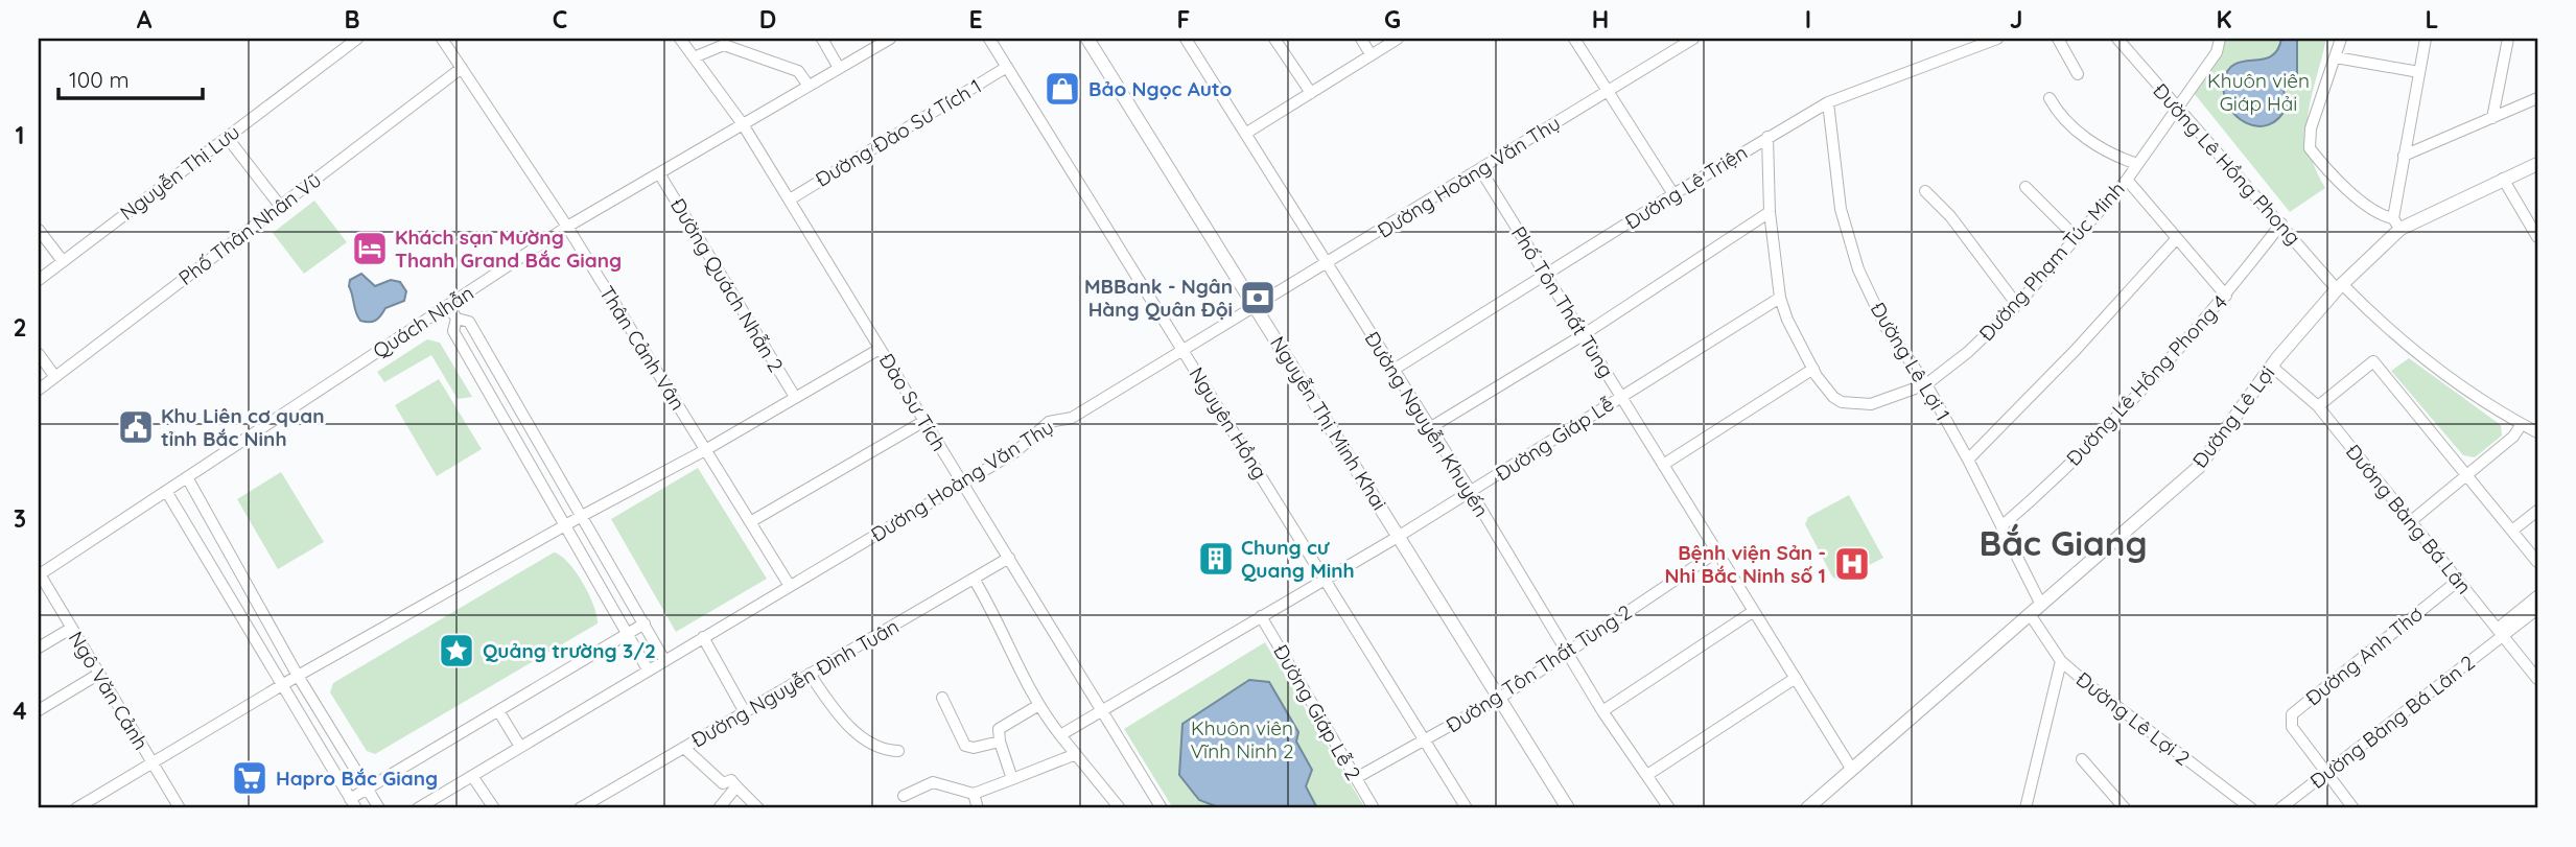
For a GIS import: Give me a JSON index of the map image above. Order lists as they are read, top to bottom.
{
  "streets": {
    "main road": ["Đường Lê Lợi", "Nguyễn Thị Minh Khai"],
    "street": [
      "Đường Đào Sư Tích 1",
      "Đường Lê Hồng Phong",
      "Nguyễn Thị Lưu",
      "Đường Hoàng Văn Thụ",
      "Đường Lê Triện",
      "Phố Thân Nhân Vũ",
      "Đường Phạm Túc Minh",
      "Đường Quách Nhẫn 2",
      "Phố Tôn Thất Tùng",
      "Quách Nhẫn",
      "Thân Cảnh Vân",
      "Đường Lê Lợi 1",
      "Đường Lê Hồng Phong 4",
      "Đào Sư Tích",
      "Nguyên Hồng",
      "Đường Nguyễn Khuyến",
      "Đường Giáp Lễ",
      "Đường Bàng Bá Lân",
      "Đường Anh Thơ",
      "Đường Tôn Thất Tùng 2",
      "Đường Nguyễn Đình Tuân",
      "Ngô Văn Cảnh",
      "Đường Giáp Lễ 2",
      "Đường Lê Lợi 2",
      "Đường Bàng Bá Lân 2"
    ]
  },
  "crossings": [
    ["Đường Đào Sư Tích 1", "Đào Sư Tích"],
    ["Đường Đào Sư Tích 1", "Nguyên Hồng"],
    ["Đường Lê Hồng Phong", "Đường Phạm Túc Minh"],
    ["Đường Lê Hồng Phong", "Đường Lê Hồng Phong 4"],
    ["Đường Lê Hồng Phong", "Đường Lê Lợi"],
    ["Đường Hoàng Văn Thụ", "Phố Tôn Thất Tùng"],
    ["Đường Hoàng Văn Thụ", "Thân Cảnh Vân"],
    ["Đường Hoàng Văn Thụ", "Đào Sư Tích"],
    ["Đường Hoàng Văn Thụ", "Nguyên Hồng"],
    ["Đường Hoàng Văn Thụ", "Nguyễn Thị Minh Khai"],
    ["Đường Hoàng Văn Thụ", "Đường Nguyễn Khuyến"],
    ["Đường Lê Triện", "Đường Phạm Túc Minh"],
    ["Đường Lê Triện", "Phố Tôn Thất Tùng"],
    ["Đường Lê Triện", "Đường Lê Lợi 1"],
    ["Đường Lê Triện", "Đường Nguyễn Khuyến"],
    ["Phố Thân Nhân Vũ", "Thân Cảnh Vân"],
    ["Đường Phạm Túc Minh", "Đường Lê Lợi 1"],
    ["Đường Phạm Túc Minh", "Đường Giáp Lễ"],
    ["Đường Quách Nhẫn 2", "Quách Nhẫn"],
    ["Phố Tôn Thất Tùng", "Đường Lê Lợi"],
    ["Phố Tôn Thất Tùng", "Đường Giáp Lễ"],
    ["Phố Tôn Thất Tùng", "Đường Tôn Thất Tùng 2"],
    ["Quách Nhẫn", "Thân Cảnh Vân"],
    ["Quách Nhẫn", "Đào Sư Tích"],
    ["Quách Nhẫn", "Ngô Văn Cảnh"],
    ["Đường Lê Lợi 1", "Đường Lê Hồng Phong 4"],
    ["Đường Lê Lợi 1", "Đường Lê Lợi"],
    ["Đào Sư Tích", "Đường Giáp Lễ"],
    ["Đào Sư Tích", "Đường Nguyễn Đình Tuân"],
    ["Đường Lê Lợi", "Đường Bàng Bá Lân"],
    ["Đường Lê Lợi", "Đường Lê Lợi 2"],
    ["Nguyên Hồng", "Đường Giáp Lễ"],
    ["Nguyên Hồng", "Đường Tôn Thất Tùng 2"],
    ["Nguyễn Thị Minh Khai", "Đường Giáp Lễ"],
    ["Nguyễn Thị Minh Khai", "Đường Tôn Thất Tùng 2"],
    ["Đường Nguyễn Khuyến", "Đường Giáp Lễ"],
    ["Đường Nguyễn Khuyến", "Đường Tôn Thất Tùng 2"],
    ["Đường Giáp Lễ", "Đường Giáp Lễ 2"],
    ["Đường Bàng Bá Lân", "Đường Anh Thơ"],
    ["Đường Bàng Bá Lân", "Đường Bàng Bá Lân 2"],
    ["Đường Anh Thơ", "Đường Bàng Bá Lân 2"],
    ["Đường Tôn Thất Tùng 2", "Đường Giáp Lễ 2"]
  ],
  "districts": ["Bắc Giang"],
  "parks": ["Khuôn viên Giáp Hải", "Khuôn viên Vĩnh Ninh 2"],
  "places": {
    "shop": ["Bảo Ngọc Auto"],
    "hotel": ["Khách sạn Mường Thanh Grand Bắc Giang"],
    "bank": ["MBBank - Ngân Hàng Quân Đội"],
    "public building": ["Khu Liên cơ quan tỉnh Bắc Ninh"],
    "building": ["Chung cư Quang Minh"],
    "hospital": ["Bệnh viện Sản - Nhi Bắc Ninh số 1"],
    "place": ["Quảng trường 3/2"],
    "supermarket": ["Hapro Bắc Giang"]
  },
  "scale_bar": "100 m",
  "grid": {
    "columns": [
      "A",
      "B",
      "C",
      "D",
      "E",
      "F",
      "G",
      "H",
      "I",
      "J",
      "K",
      "L"
    ],
    "rows": [
      "1",
      "2",
      "3",
      "4"
    ]
  }
}
